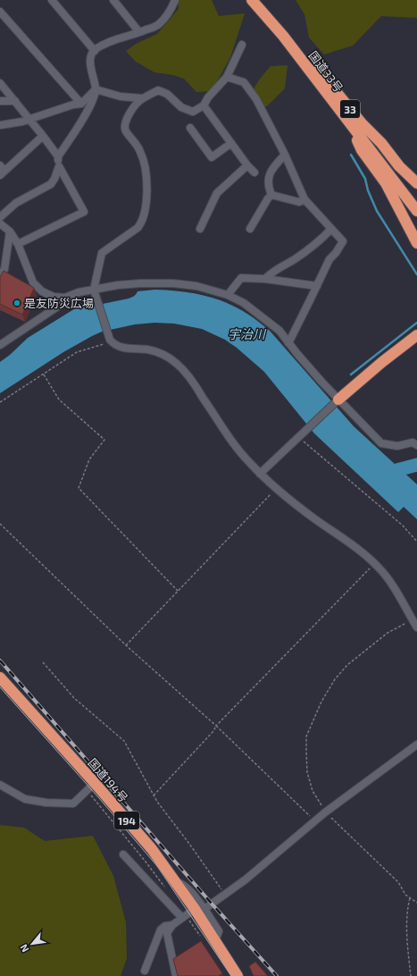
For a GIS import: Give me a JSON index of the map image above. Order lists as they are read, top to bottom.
{
  "streets": {
    "highway": [
      "国道33号",
      "33",
      "国道194号",
      "194"
    ]
  },
  "crossings": [
    ["国道33号", "33"]
  ],
  "water": ["宇治川"],
  "places": ["是友防災広場"],
  "north": "bottom left"
}
